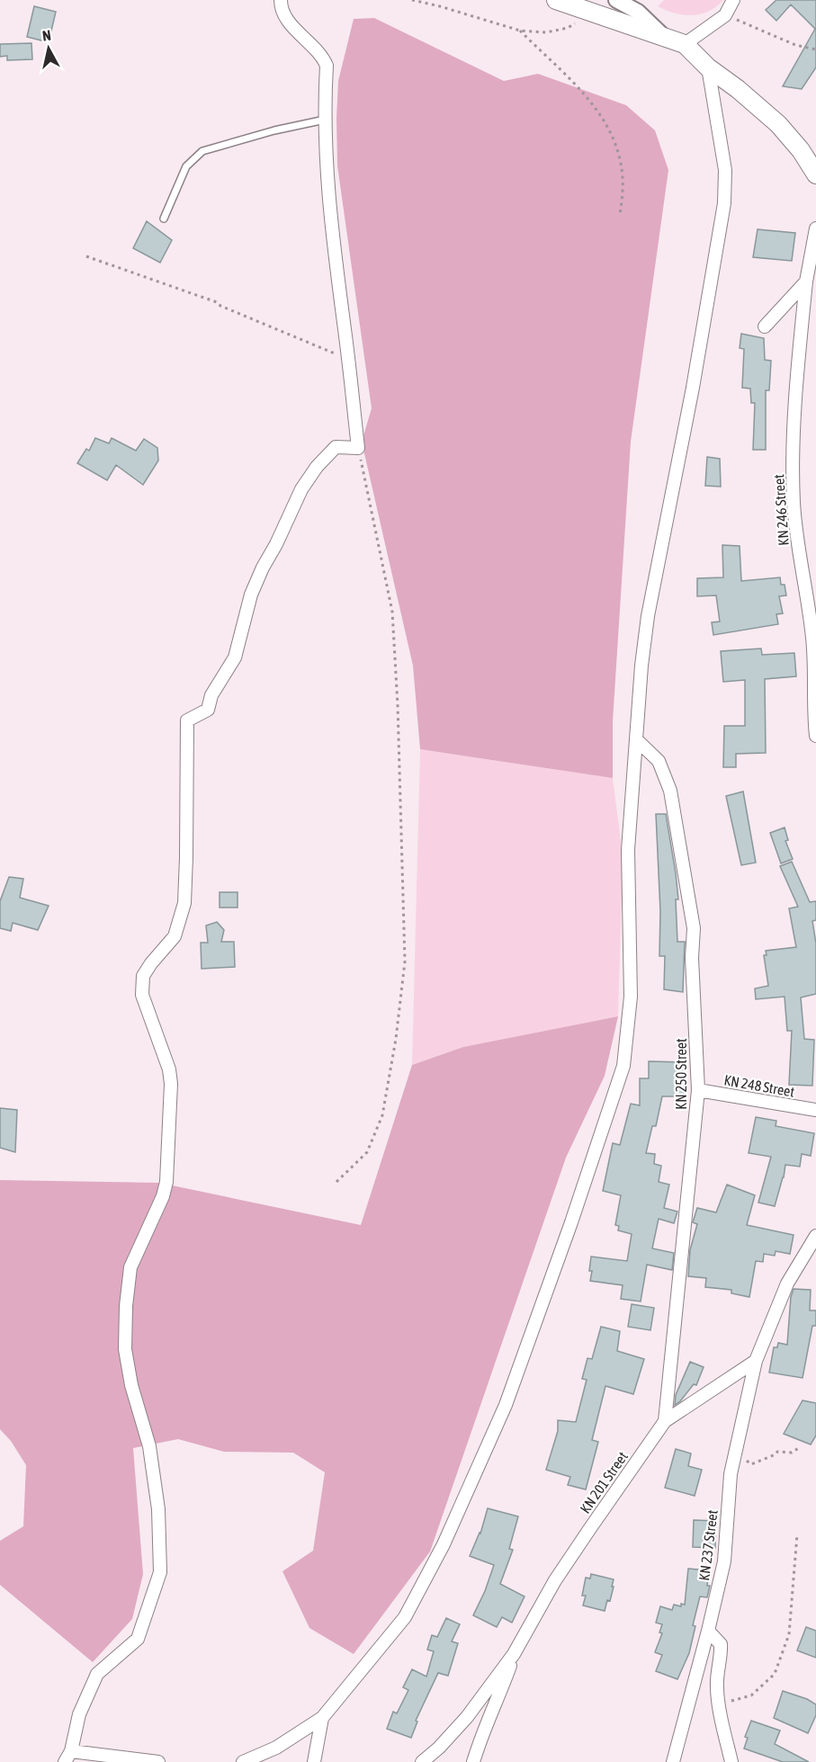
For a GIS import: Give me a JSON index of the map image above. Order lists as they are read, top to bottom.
{
  "streets": {
    "street": [
      "KN 246 Street",
      "KN 250 Street",
      "KN 248 Street",
      "KN 201 Street",
      "KN 237 Street"
    ]
  },
  "crossings": [
    ["KN 250 Street", "KN 248 Street"],
    ["KN 250 Street", "KN 201 Street"],
    ["KN 201 Street", "KN 237 Street"]
  ],
  "north": "top"
}
